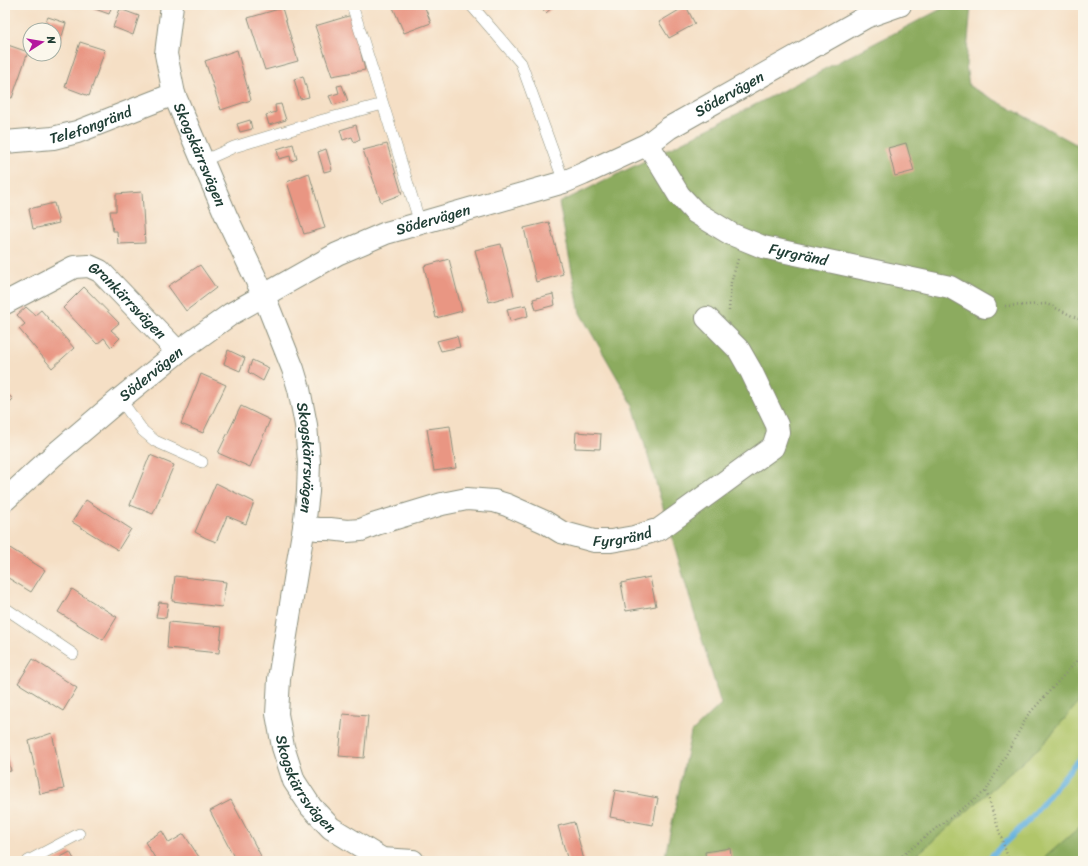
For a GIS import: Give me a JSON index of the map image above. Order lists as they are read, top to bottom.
{
  "streets": {
    "street": [
      "Södervägen",
      "Telefongränd",
      "Skogskärrsvägen",
      "Fyrgränd",
      "Grankärrsvägen"
    ]
  },
  "crossings": [
    ["Södervägen", "Skogskärrsvägen"],
    ["Södervägen", "Fyrgränd"],
    ["Södervägen", "Grankärrsvägen"],
    ["Telefongränd", "Skogskärrsvägen"],
    ["Skogskärrsvägen", "Fyrgränd"]
  ],
  "north": "right"
}
